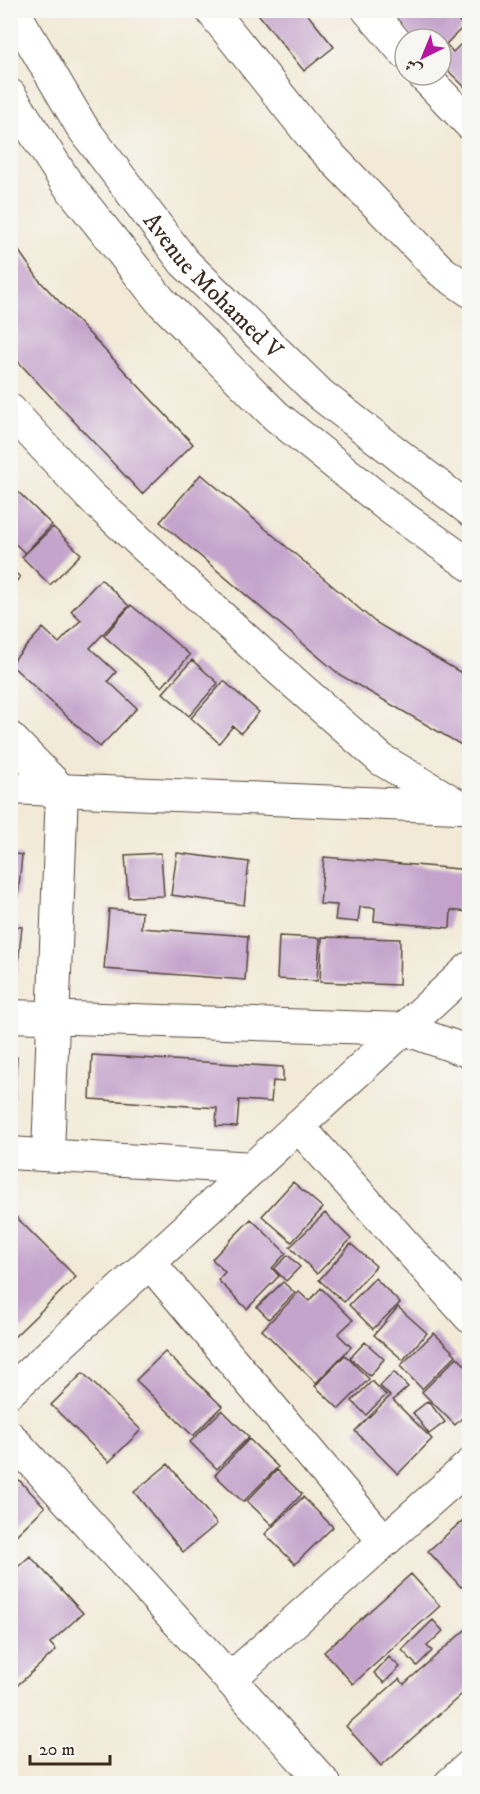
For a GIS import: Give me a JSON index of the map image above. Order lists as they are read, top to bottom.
{
  "streets": {
    "street": ["Avenue Mohamed V"]
  },
  "scale_bar": "20 m",
  "north": "bottom left"
}
